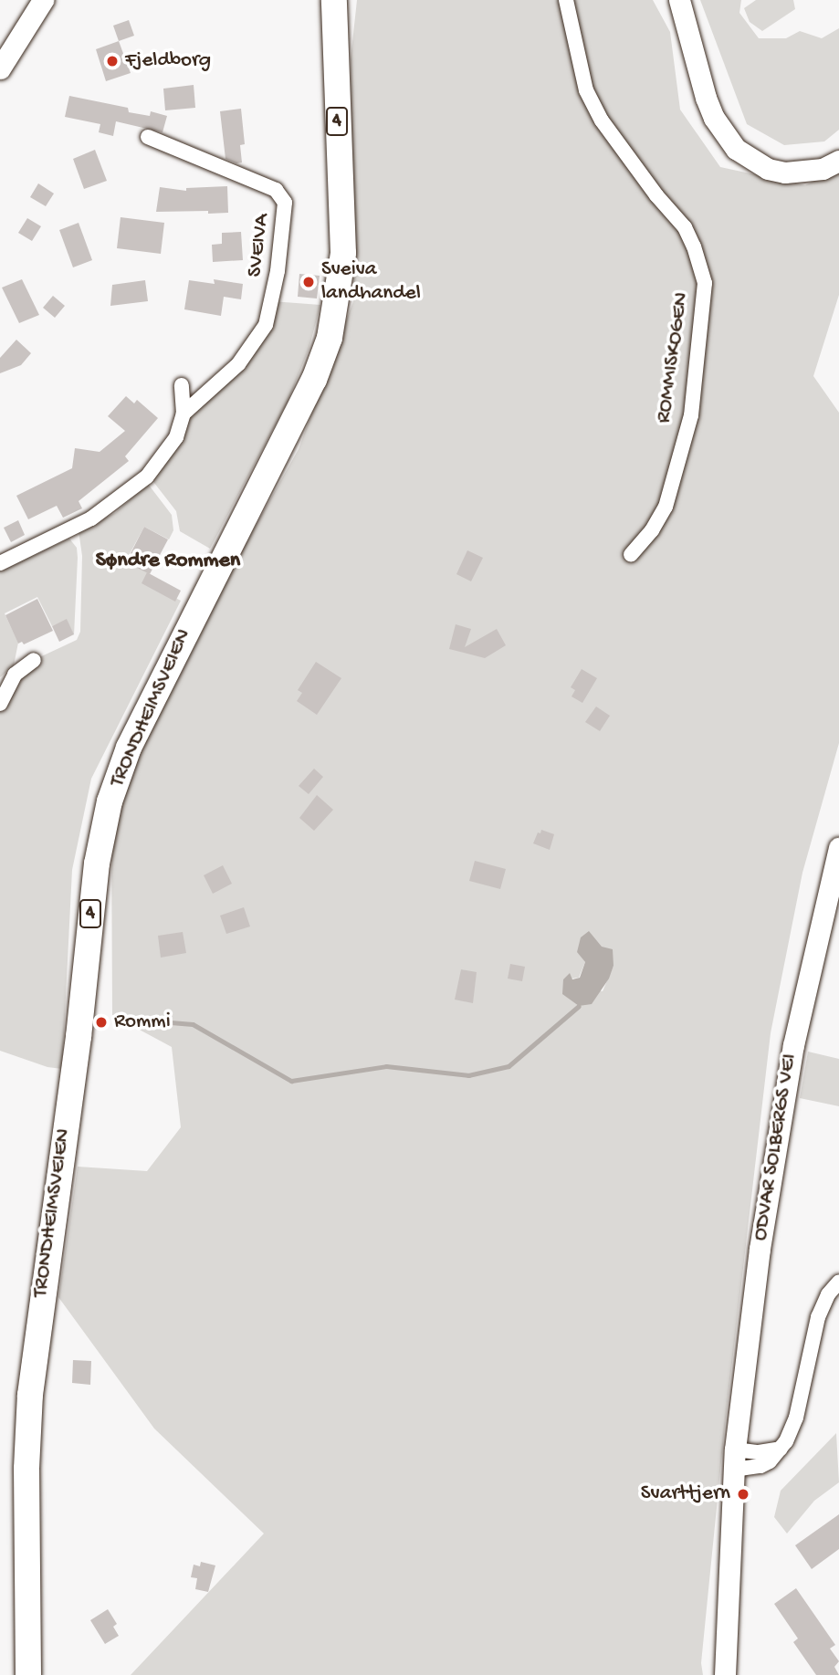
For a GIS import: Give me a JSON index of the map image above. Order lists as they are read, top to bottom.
{
  "streets": {
    "highway": ["4", "TRONDHEIMSVEIEN"],
    "street": ["SVEIVA", "ROMMISKOGEN", "ODVAR SOLBERGS VEI"]
  },
  "districts": ["Søndre Rommen"],
  "places": [
    "Fjeldborg",
    "Sveiva landhandel",
    "Rommi",
    "Svarttjern"
  ]
}
